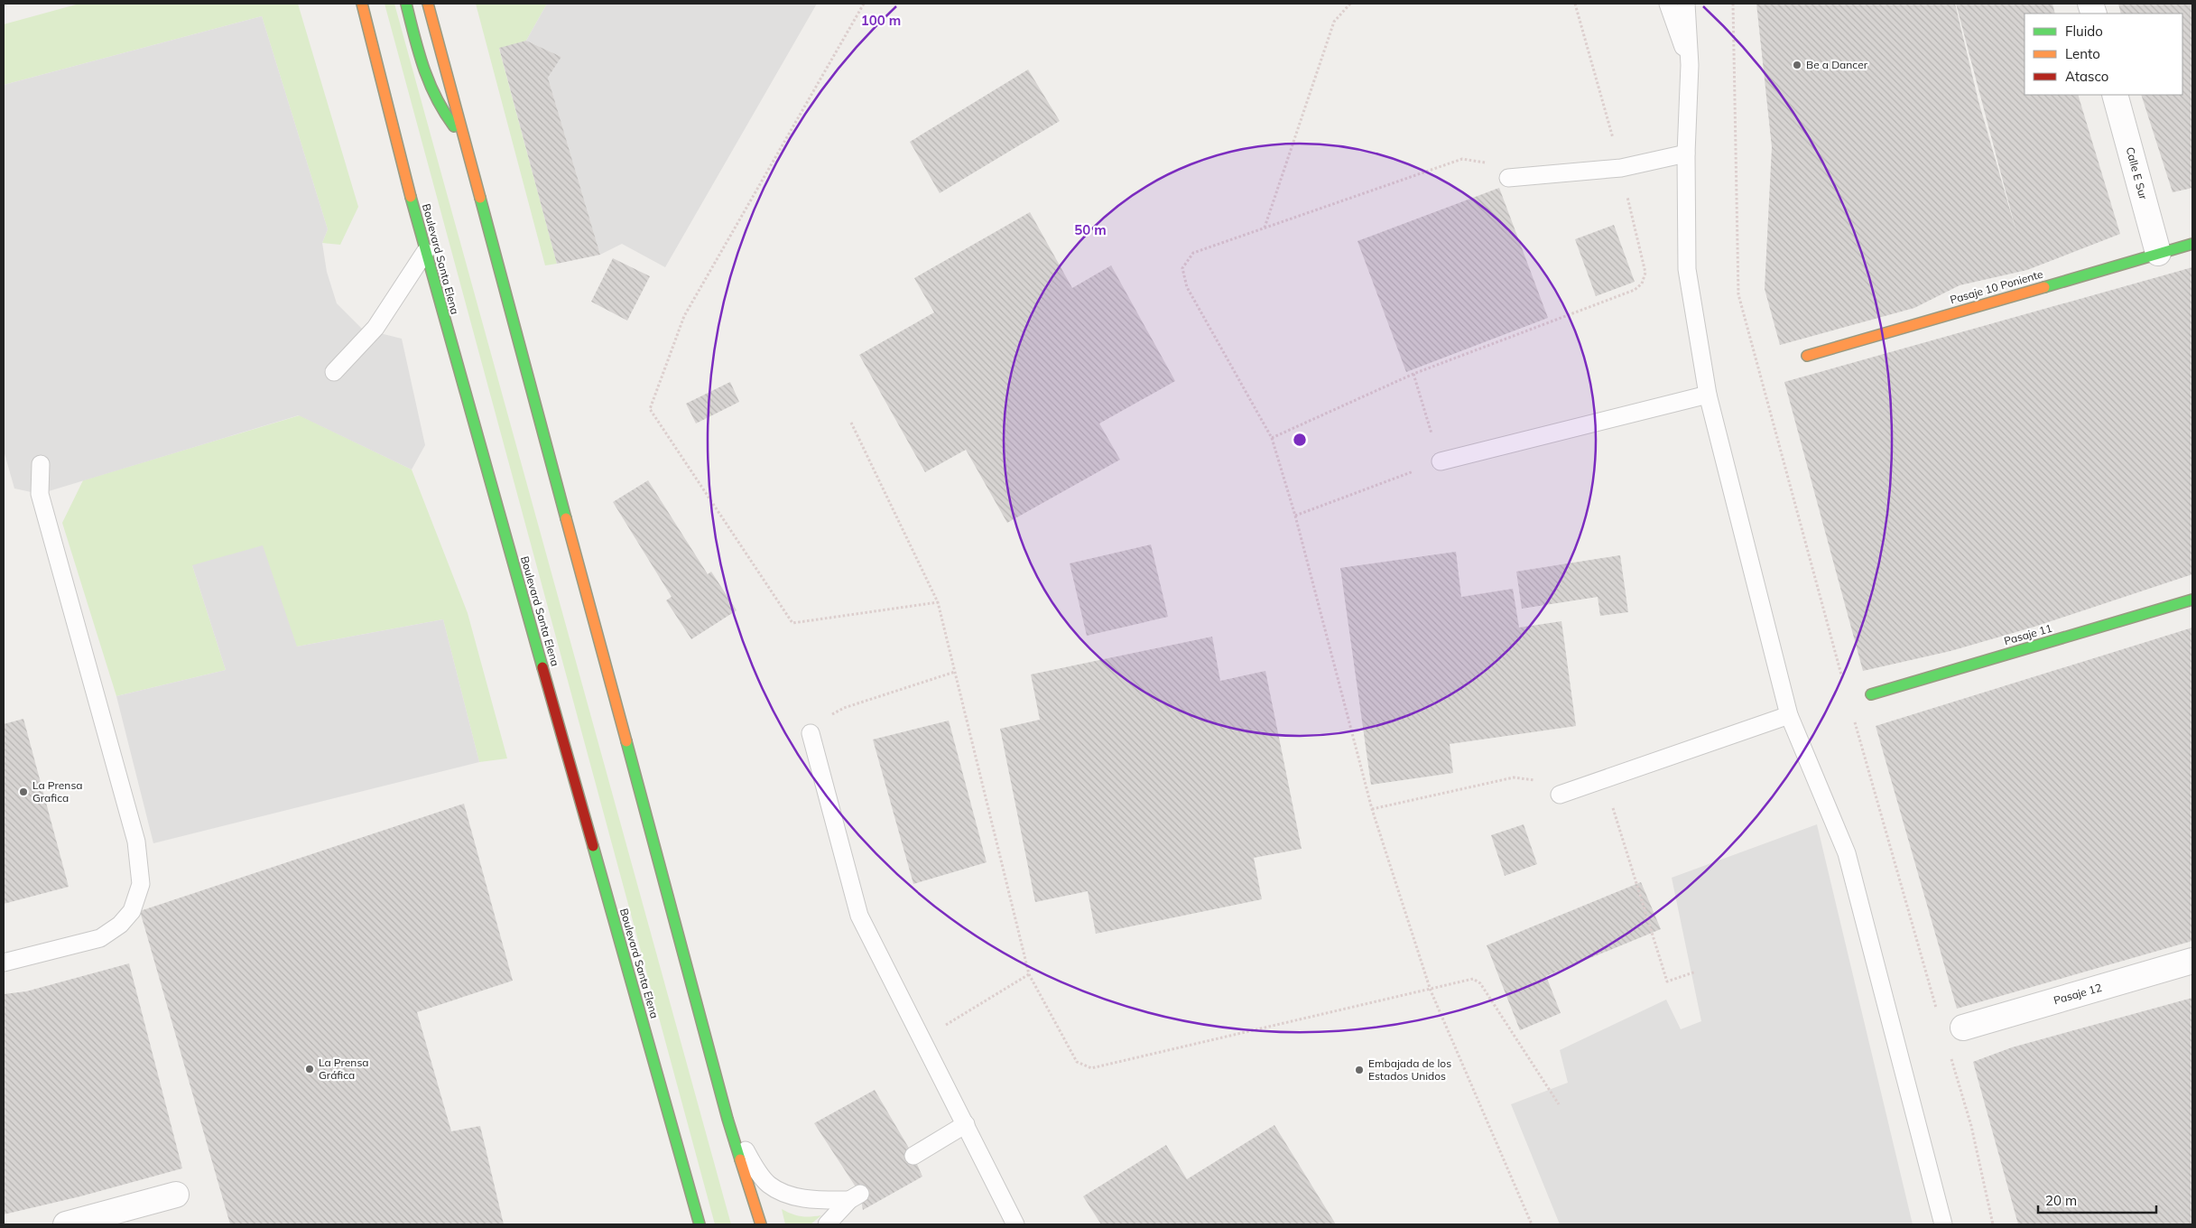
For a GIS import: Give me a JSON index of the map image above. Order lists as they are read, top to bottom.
{
  "streets": {
    "main road": ["Boulevard Santa Elena", "Pasaje 10 Poniente", "Pasaje 11"],
    "street": ["Calle E Sur", "Pasaje 12"]
  },
  "crossings": [
    ["Calle E Sur", "Pasaje 10 Poniente"]
  ],
  "places": [
    "Be a Dancer",
    "La Prensa Grafica",
    "La Prensa Gráfica",
    "Embajada de los Estados Unidos"
  ],
  "legend": ["Fluido", "Lento", "Atasco"],
  "scale_bar": "20 m",
  "rings": ["100 m", "50 m"]
}
